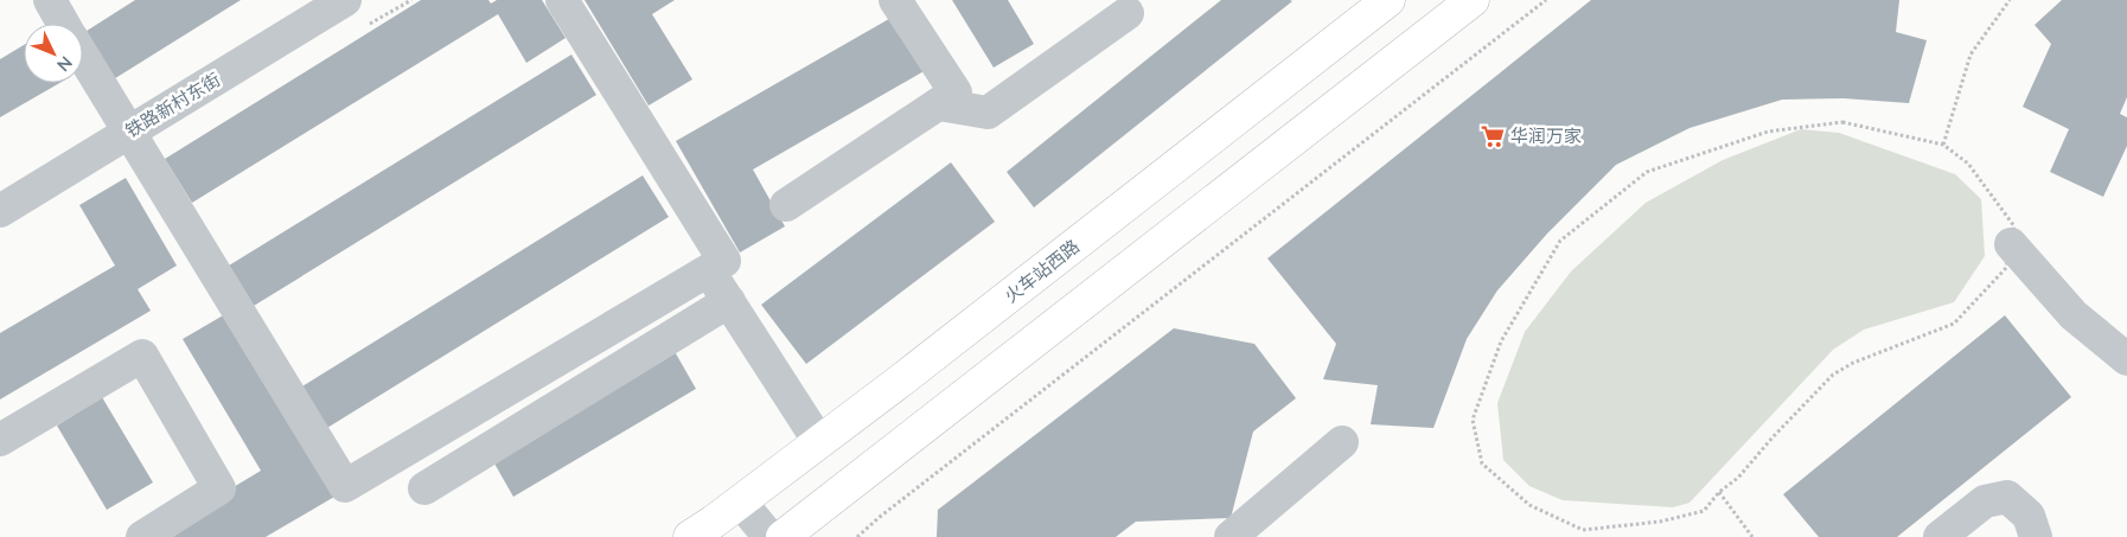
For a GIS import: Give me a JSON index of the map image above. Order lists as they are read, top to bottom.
{
  "streets": {
    "main road": ["火车站西路"],
    "street": ["铁路新村东街"]
  },
  "places": {
    "supermarket": ["华润万家"]
  },
  "north": "bottom right"
}
